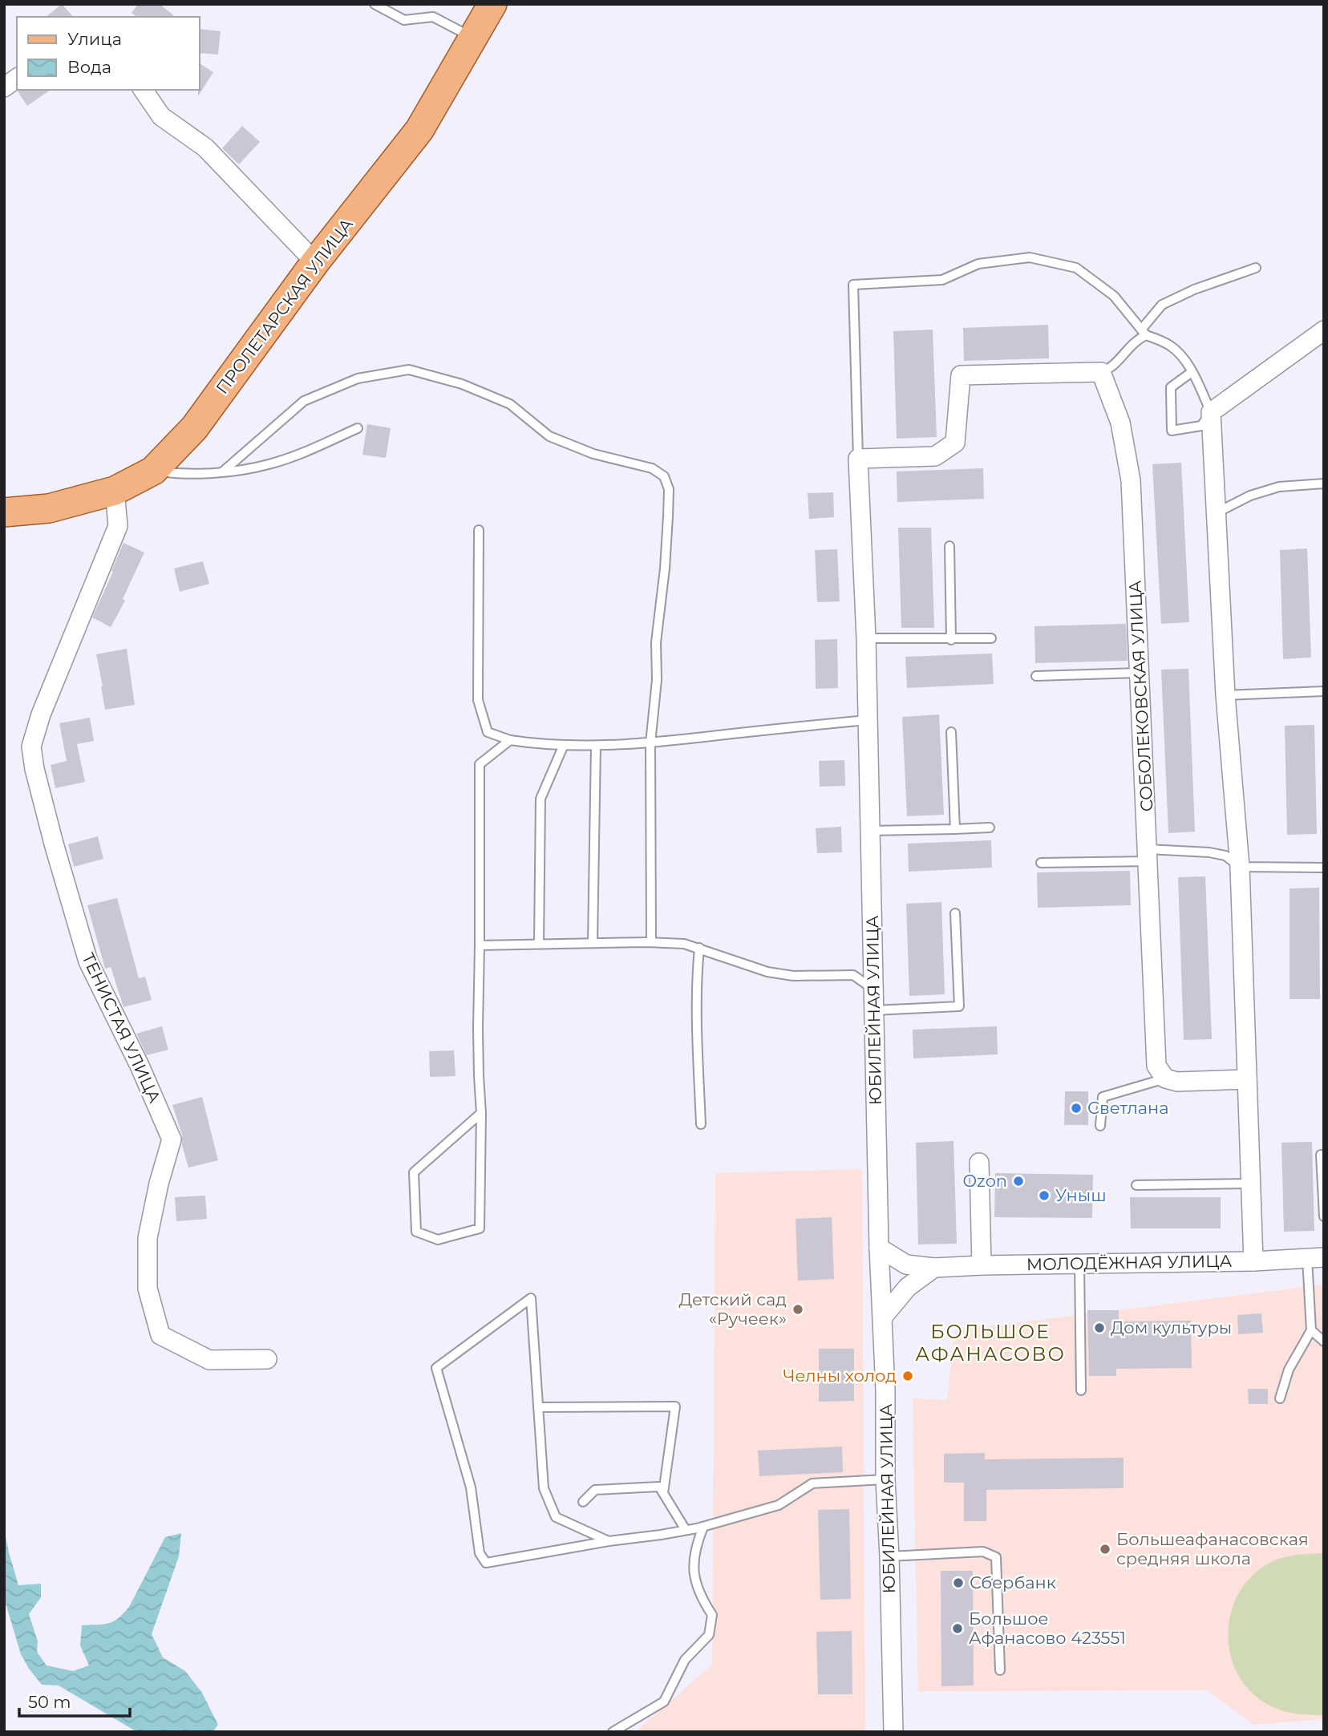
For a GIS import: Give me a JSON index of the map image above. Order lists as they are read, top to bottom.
{
  "streets": {
    "main road": ["ПРОЛЕТАРСКАЯ УЛИЦА"],
    "street": [
      "СОБОЛЕКОВСКАЯ УЛИЦА",
      "ЮБИЛЕЙНАЯ УЛИЦА",
      "ТЕНИСТАЯ УЛИЦА",
      "МОЛОДЁЖНАЯ УЛИЦА"
    ]
  },
  "crossings": [
    ["ПРОЛЕТАРСКАЯ УЛИЦА", "ТЕНИСТАЯ УЛИЦА"],
    ["ЮБИЛЕЙНАЯ УЛИЦА", "МОЛОДЁЖНАЯ УЛИЦА"]
  ],
  "districts": ["БОЛЬШОЕ АФАНАСОВО"],
  "places": [
    "Светлана",
    "Ozon",
    "Уныш",
    "Детский сад «Ручеек»",
    "Дом культуры",
    "Челны холод",
    "Большеафанасовская средняя школа",
    "Сбербанк",
    "Большое Афанасово 423551"
  ],
  "legend": ["Улица", "Вода"],
  "scale_bar": "50 m"
}
